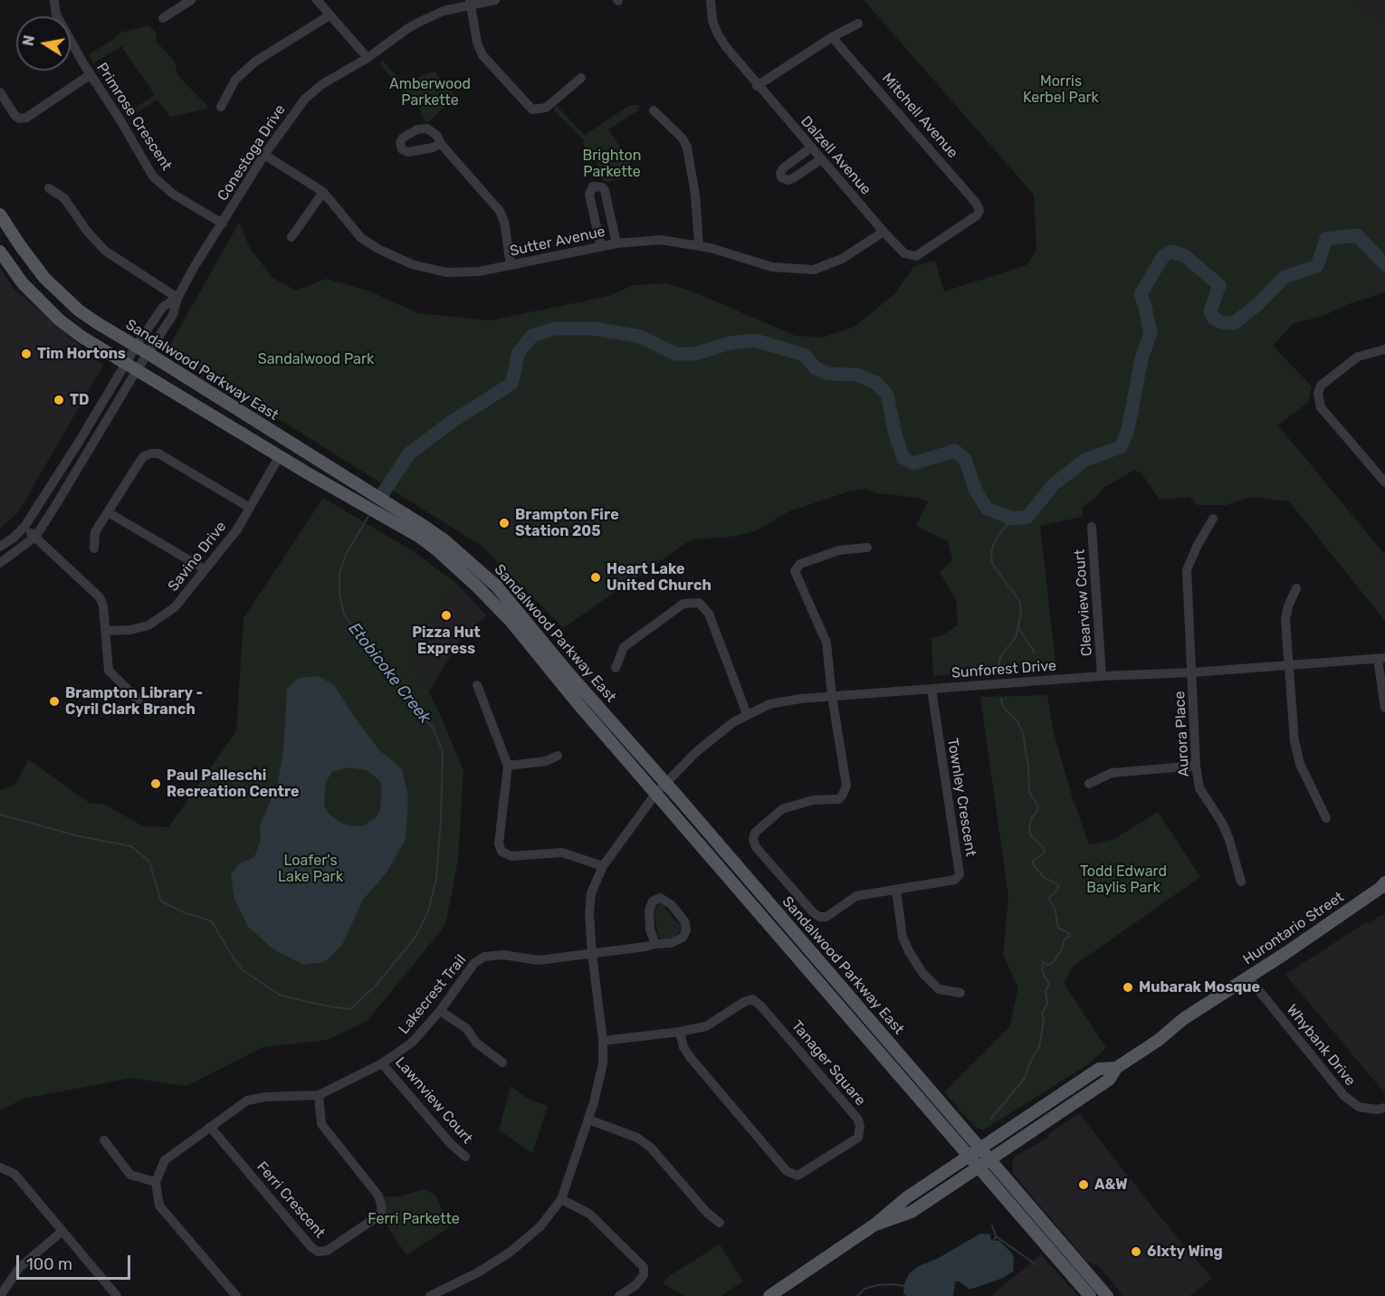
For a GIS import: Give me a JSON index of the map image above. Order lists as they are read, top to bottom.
{
  "streets": {
    "main road": ["Sandalwood Parkway East", "Hurontario Street"],
    "street": [
      "Mitchell Avenue",
      "Primrose Crescent",
      "Conestoga Drive",
      "Dalzell Avenue",
      "Sutter Avenue",
      "Savino Drive",
      "Clearview Court",
      "Sunforest Drive",
      "Aurora Place",
      "Townley Crescent",
      "Lakecrest Trail",
      "Whybank Drive",
      "Tanager Square",
      "Lawnview Court",
      "Ferri Crescent"
    ]
  },
  "crossings": [
    ["Mitchell Avenue", "Dalzell Avenue"],
    ["Primrose Crescent", "Conestoga Drive"],
    ["Conestoga Drive", "Sutter Avenue"],
    ["Conestoga Drive", "Sandalwood Parkway East"],
    ["Dalzell Avenue", "Sutter Avenue"],
    ["Sandalwood Parkway East", "Savino Drive"],
    ["Sandalwood Parkway East", "Sunforest Drive"],
    ["Sandalwood Parkway East", "Hurontario Street"],
    ["Clearview Court", "Sunforest Drive"],
    ["Sunforest Drive", "Aurora Place"],
    ["Sunforest Drive", "Townley Crescent"],
    ["Sunforest Drive", "Lakecrest Trail"],
    ["Sunforest Drive", "Tanager Square"],
    ["Hurontario Street", "Whybank Drive"],
    ["Lakecrest Trail", "Lawnview Court"],
    ["Lakecrest Trail", "Ferri Crescent"]
  ],
  "water": ["Etobicoke Creek"],
  "parks": [
    "Morris Kerbel Park",
    "Amberwood Parkette",
    "Brighton Parkette",
    "Sandalwood Park",
    "Loafer's Lake Park",
    "Todd Edward Baylis Park",
    "Ferri Parkette"
  ],
  "places": [
    "Tim Hortons",
    "TD",
    "Brampton Fire Station 205",
    "Heart Lake United Church",
    "Pizza Hut Express",
    "Brampton Library - Cyril Clark Branch",
    "Paul Palleschi Recreation Centre",
    "Mubarak Mosque",
    "A&W",
    "6Ixty Wing"
  ],
  "scale_bar": "100 m",
  "north": "left"
}
